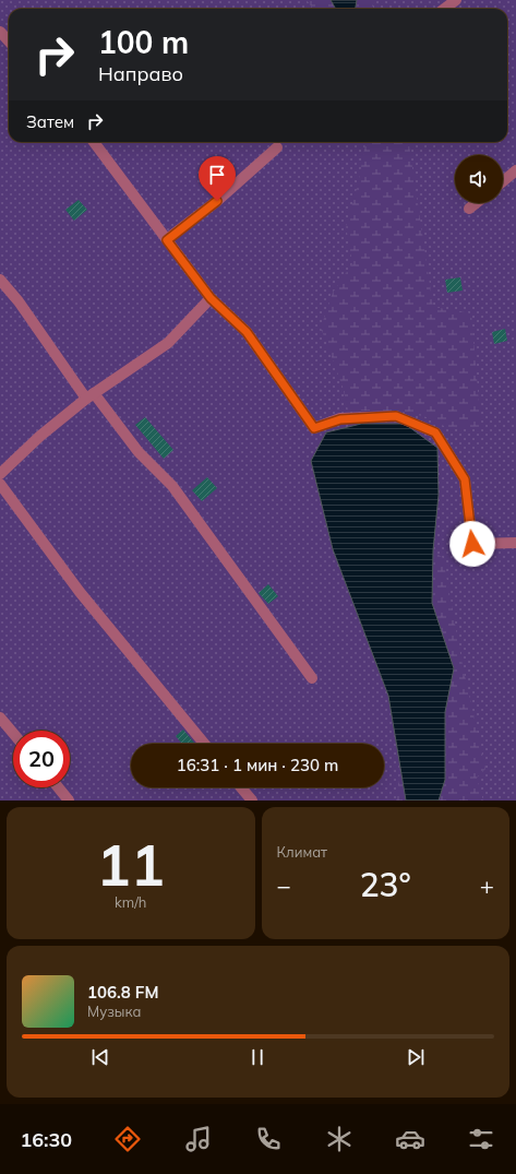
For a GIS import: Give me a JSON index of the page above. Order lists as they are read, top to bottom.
{
  "page": {
    "turn": ["100 m", "Направо"],
    "then": "Затем",
    "limit": "20",
    "trip": "16:31 · 1 мин · 230 m",
    "tile": [
      ["11", "km/h"],
      "Климат"
    ],
    "heat": ["−", "23°", "+"],
    "song": ["106.8 FM", "Музыка"],
    "tabs": "16:30"
  }
}
